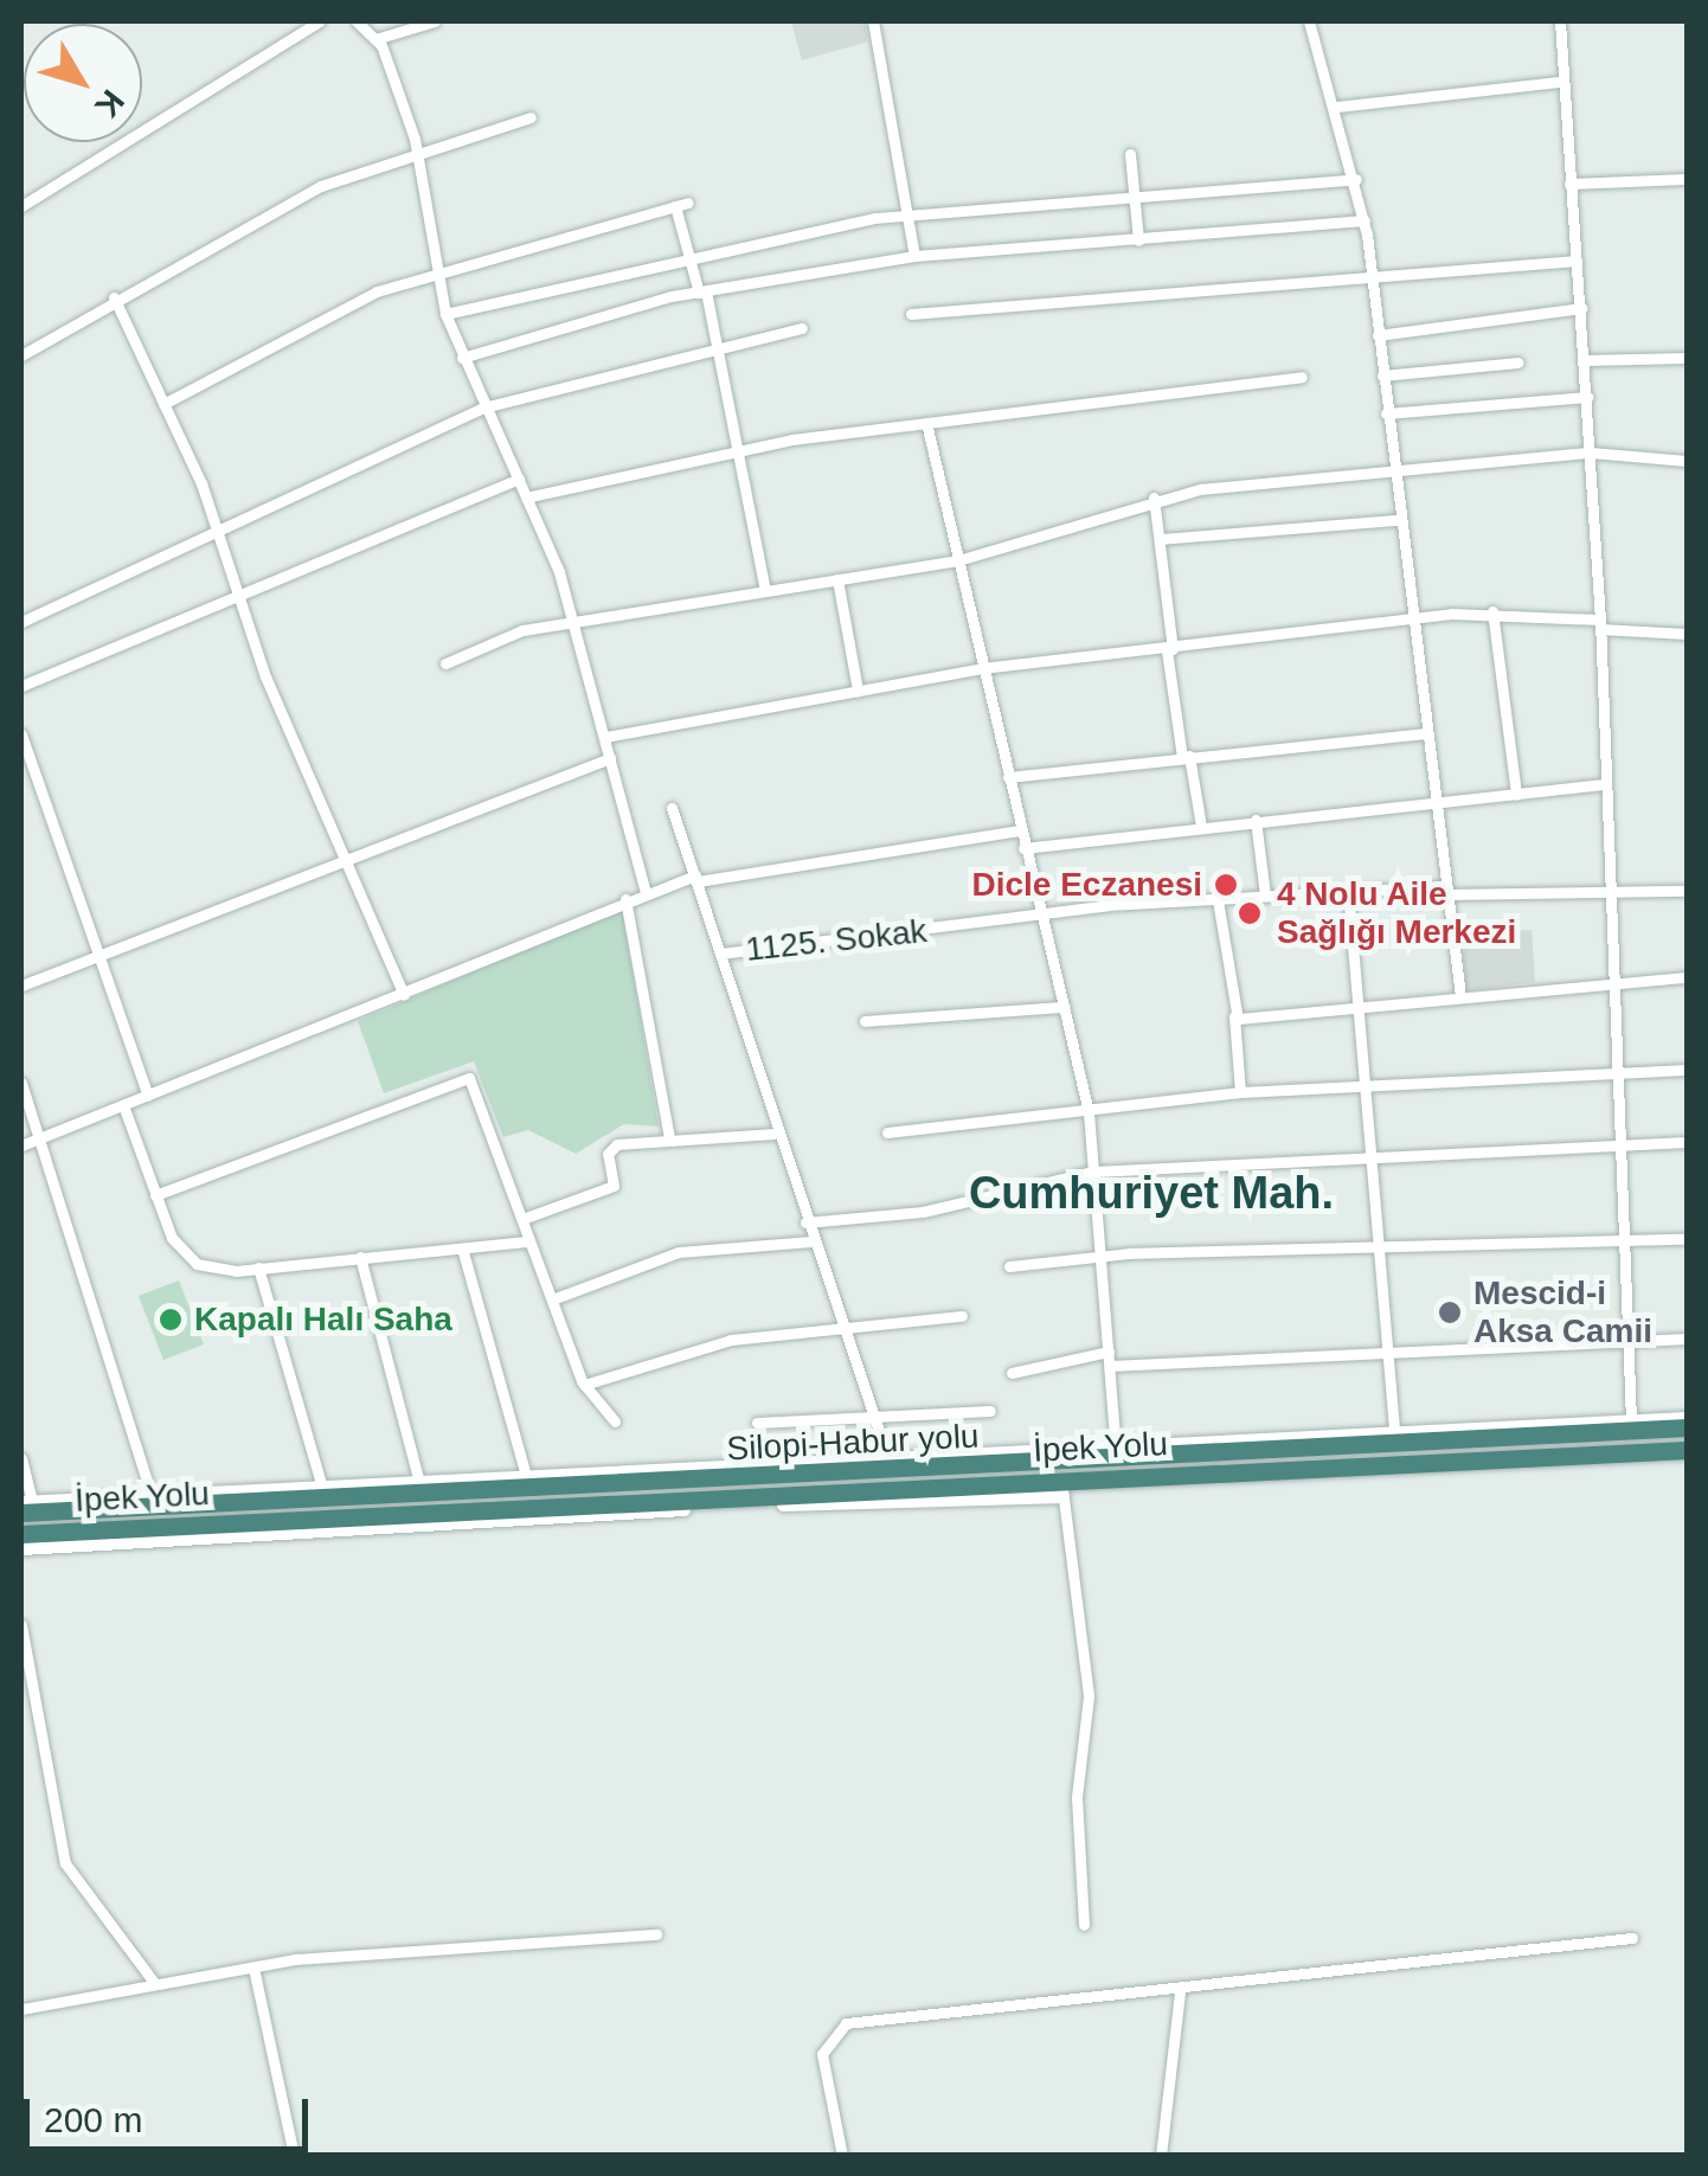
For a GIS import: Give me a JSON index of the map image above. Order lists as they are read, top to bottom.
{
  "streets": {
    "highway": ["Silopi-Habur yolu", "İpek Yolu"],
    "street": ["1125. Sokak"]
  },
  "crossings": [
    ["Silopi-Habur yolu", "İpek Yolu"]
  ],
  "districts": ["Cumhuriyet Mah."],
  "places": [
    "Dicle Eczanesi",
    "4 Nolu Aile Sağlığı Merkezi",
    "Mescid-i Aksa Camii",
    "Kapalı Halı Saha"
  ],
  "scale_bar": "200 m",
  "north": "bottom right"
}
